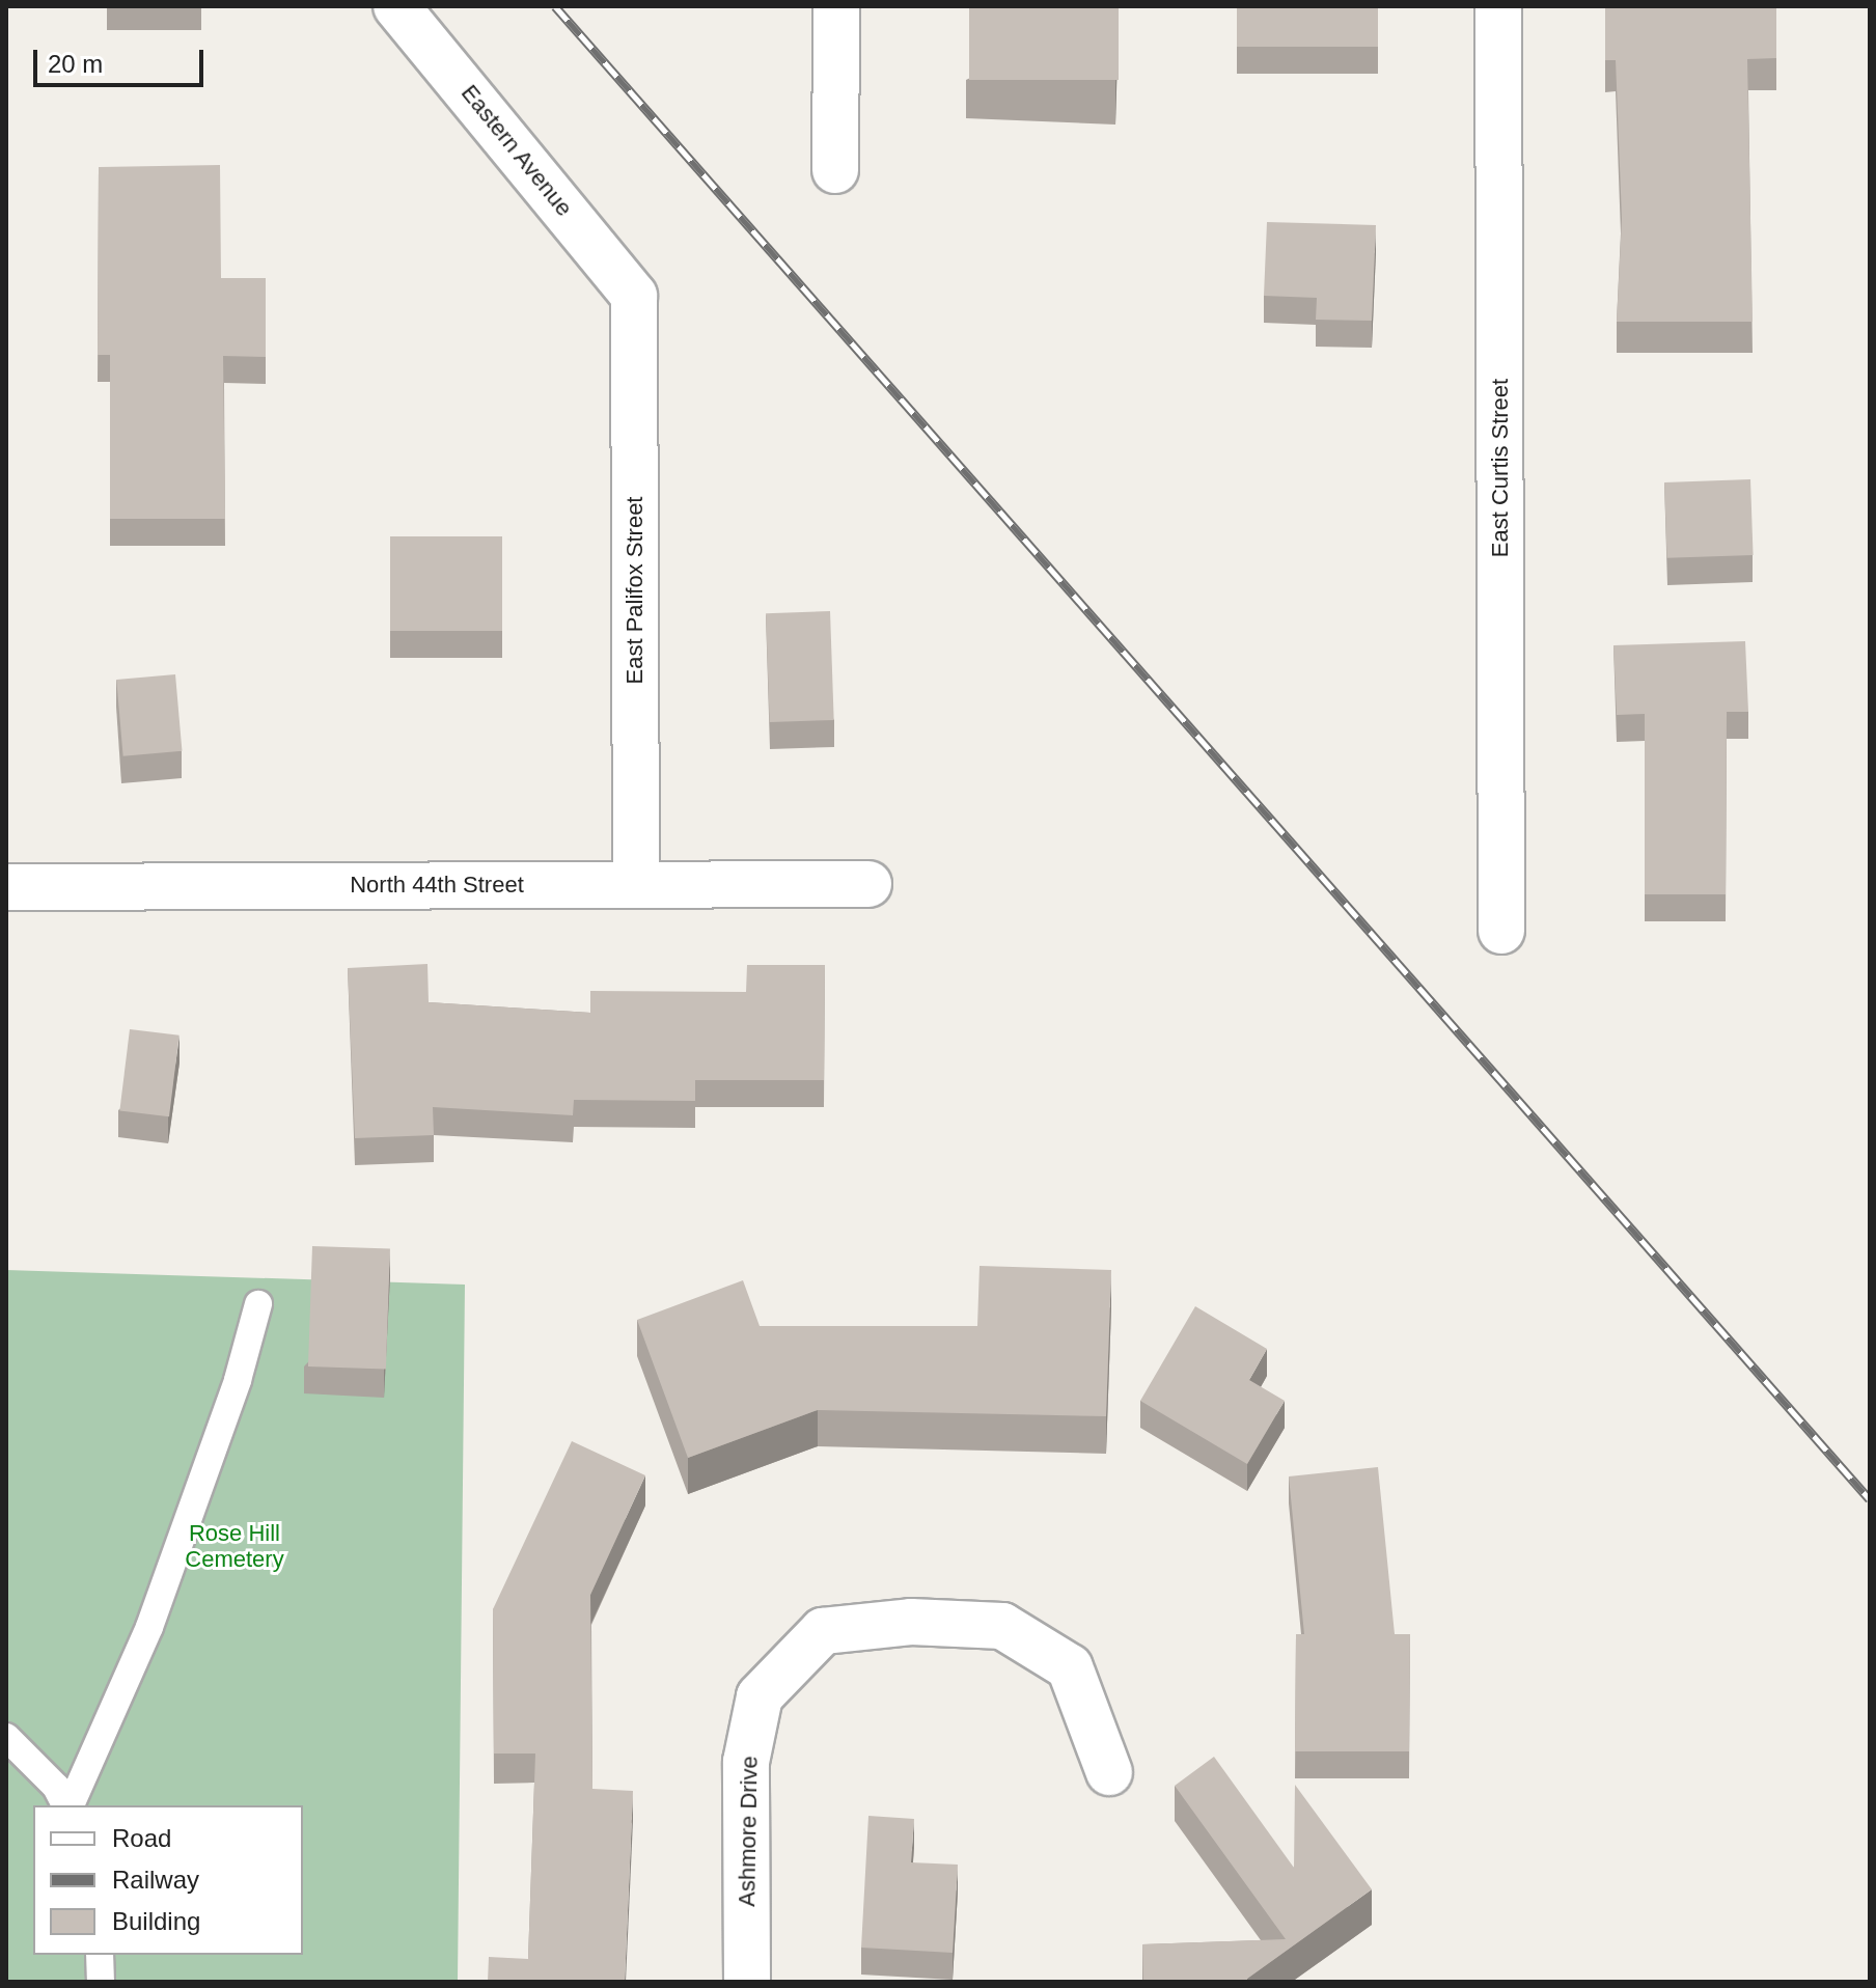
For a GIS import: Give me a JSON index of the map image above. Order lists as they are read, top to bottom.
{
  "streets": {
    "street": [
      "Eastern Avenue",
      "East Curtis Street",
      "East Palifox Street",
      "North 44th Street",
      "Ashmore Drive"
    ]
  },
  "crossings": [
    ["Eastern Avenue", "East Palifox Street"],
    ["East Palifox Street", "North 44th Street"]
  ],
  "parks": ["Rose Hill Cemetery"],
  "legend": ["Road", "Railway", "Building"],
  "scale_bar": "20 m"
}
